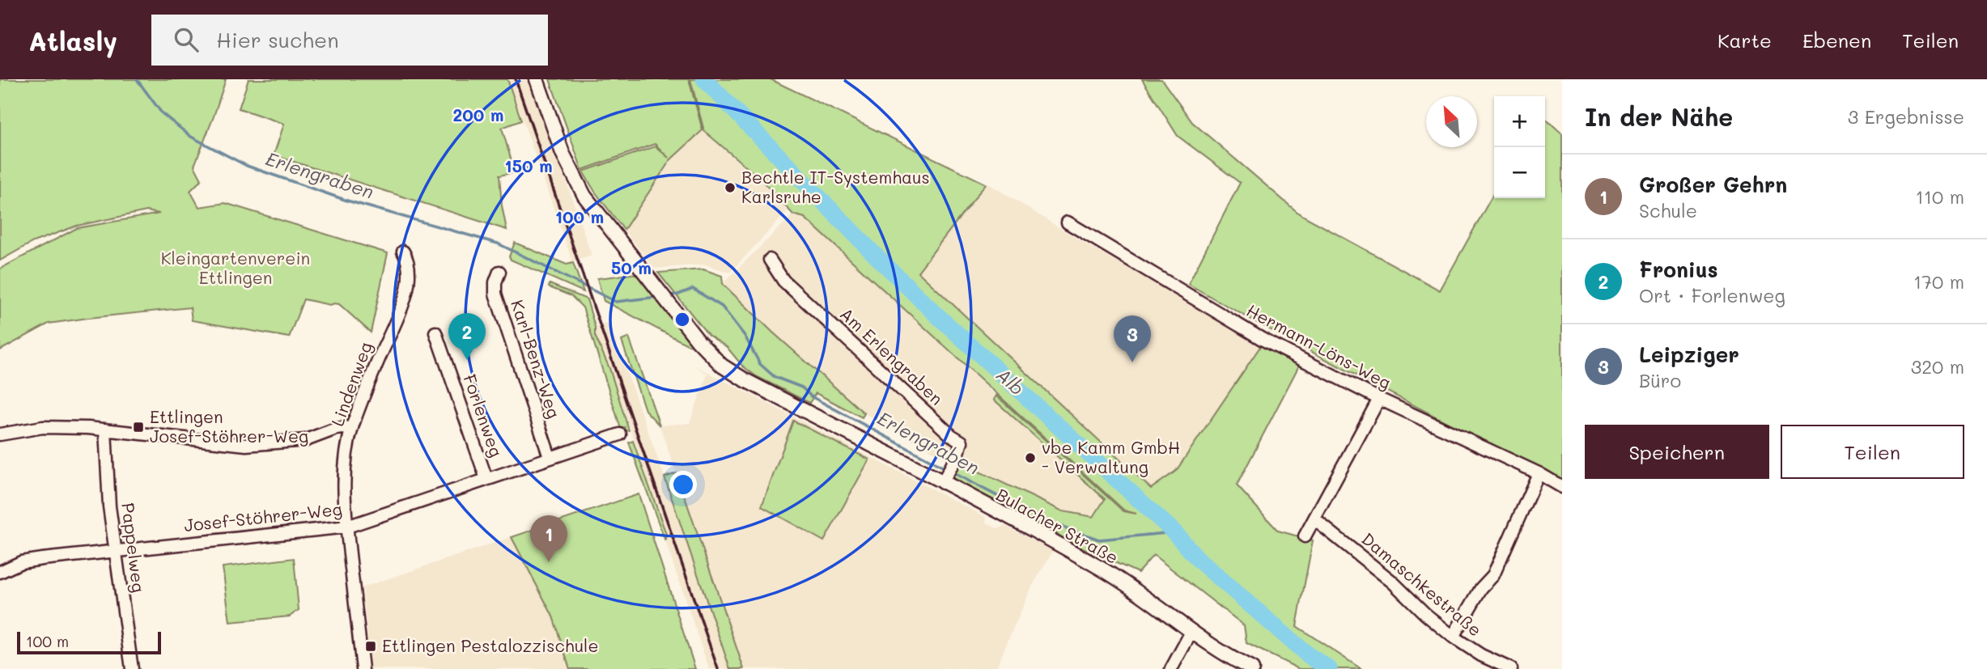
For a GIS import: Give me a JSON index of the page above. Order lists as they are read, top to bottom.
{
  "streets": {
    "street": [
      "Hermann-Löns-Weg",
      "Am Erlengraben",
      "Karl-Benz-Weg",
      "Lindenweg",
      "Forlenweg",
      "Josef-Stöhrer-Weg",
      "Bulacher Straße",
      "Pappelweg",
      "Damaschkestraße"
    ]
  },
  "crossings": [
    ["Am Erlengraben", "Bulacher Straße"],
    ["Karl-Benz-Weg", "Josef-Stöhrer-Weg"],
    ["Lindenweg", "Josef-Stöhrer-Weg"],
    ["Forlenweg", "Josef-Stöhrer-Weg"],
    ["Josef-Stöhrer-Weg", "Pappelweg"]
  ],
  "water": ["Erlengraben", "Alb"],
  "parks": ["Kleingartenverein Ettlingen"],
  "places": {
    "other": ["Bechtle IT-Systemhaus Karlsruhe", "vbe Kamm GmbH - Verwaltung"],
    "transit": ["Ettlingen Josef-Stöhrer-Weg", "Ettlingen Pestalozzischule"]
  },
  "scale_bar": "100 m",
  "north": "top left",
  "page": {
    "header": "Atlasly",
    "search": "Hier suchen",
    "nav": ["Karte", "Ebenen", "Teilen"],
    "heading": ["In der Nähe", "3 Ergebnisse"],
    "map_buttons": ["+", "−"],
    "list": [
      {
        "mark": "1",
        "name": "Großer Gehrn",
        "note": "Schule",
        "value": "110 m"
      },
      {
        "mark": "2",
        "name": "Fronius",
        "note": "Ort · Forlenweg",
        "value": "170 m"
      },
      {
        "mark": "3",
        "name": "Leipziger",
        "note": "Büro",
        "value": "320 m"
      }
    ],
    "pins": ["2", "3", "1"],
    "buttons": ["Speichern", "Teilen"],
    "scale": "100 m"
  },
  "rings": [
    "200 m",
    "150 m",
    "100 m",
    "50 m"
  ]
}
